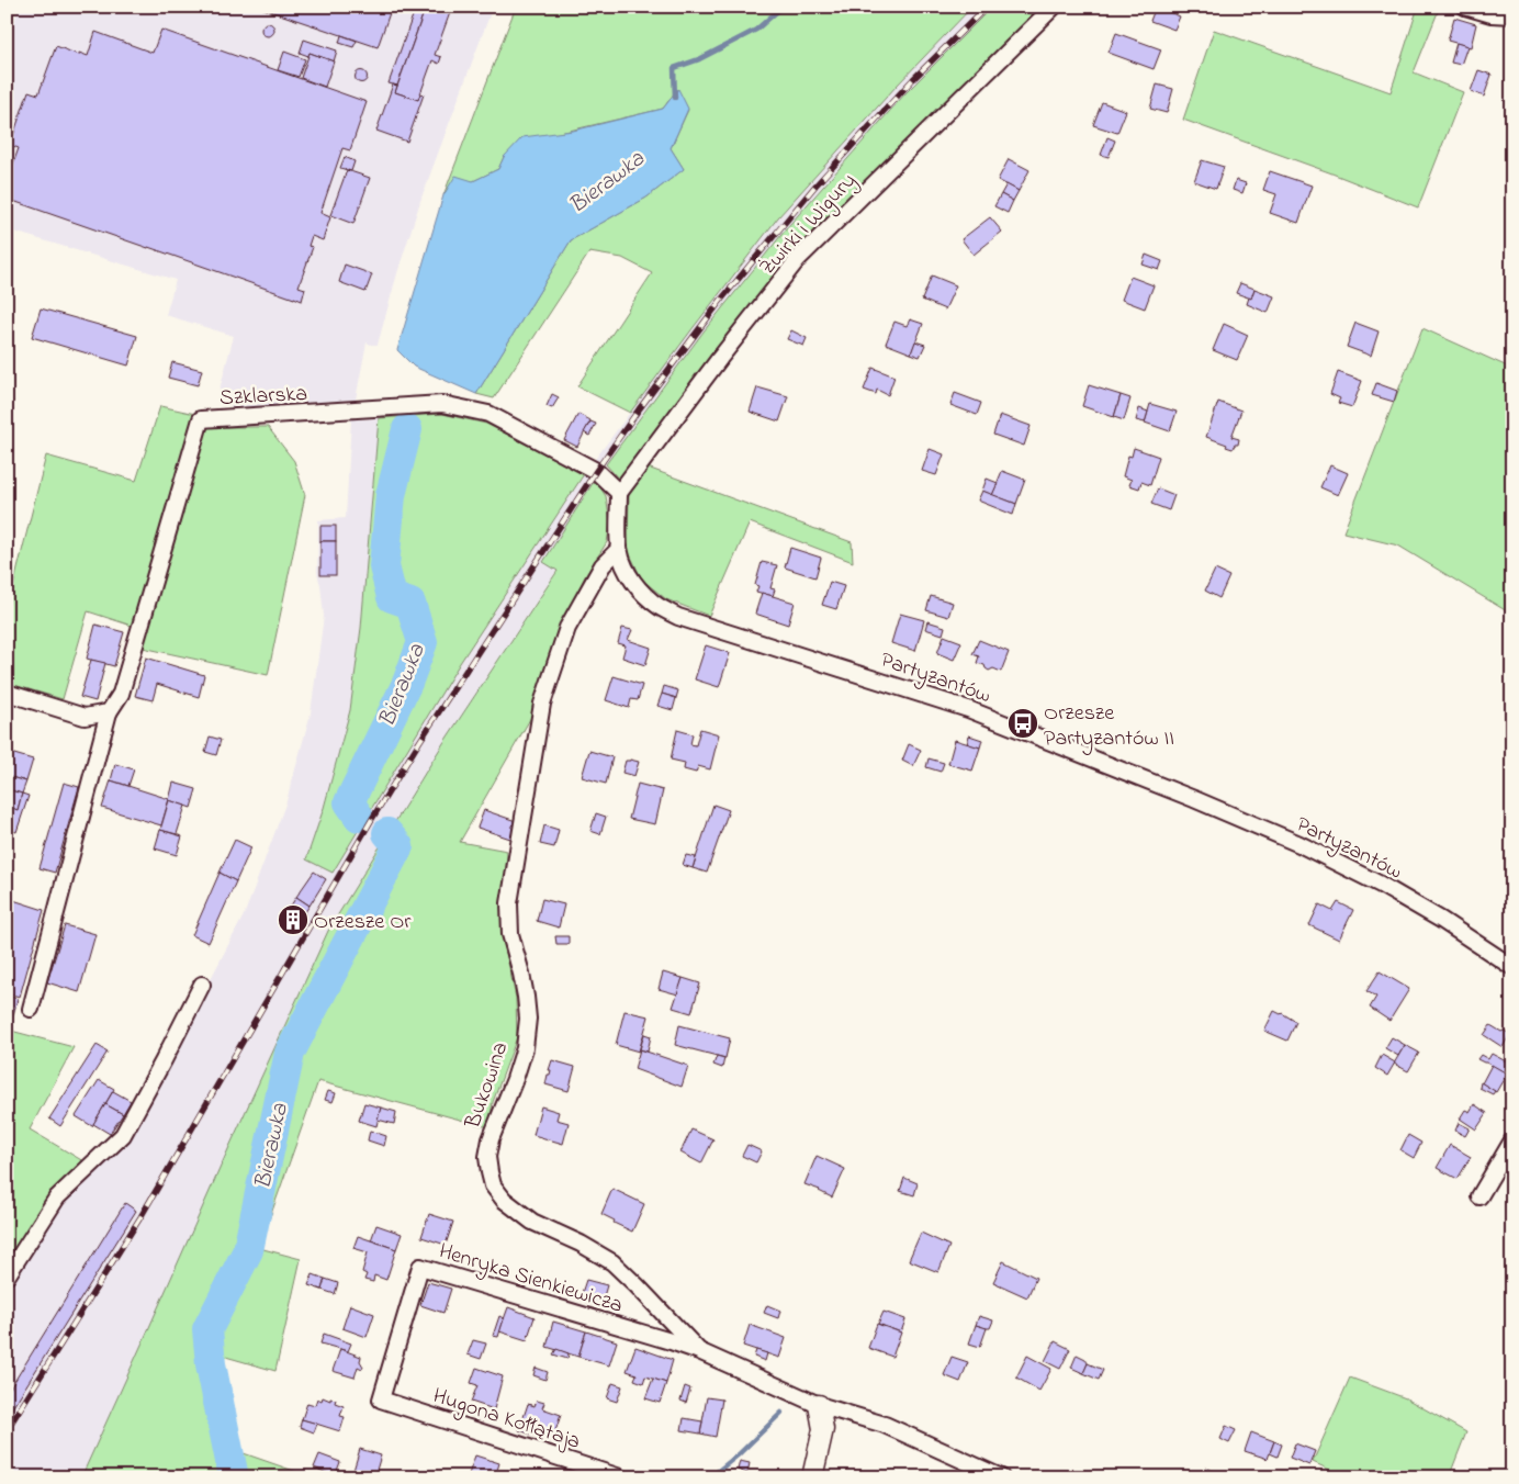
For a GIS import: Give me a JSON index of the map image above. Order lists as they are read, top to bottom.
{
  "streets": {
    "street": [
      "Żwirki i Wigury",
      "Szklarska",
      "Partyzantów",
      "Bukowina",
      "Henryka Sienkiewicza",
      "Hugona Kołłątaja"
    ]
  },
  "crossings": [
    ["Żwirki i Wigury", "Szklarska"],
    ["Żwirki i Wigury", "Partyzantów"],
    ["Szklarska", "Partyzantów"],
    ["Partyzantów", "Bukowina"],
    ["Bukowina", "Henryka Sienkiewicza"],
    ["Henryka Sienkiewicza", "Hugona Kołłątaja"]
  ],
  "water": ["Bierawka"],
  "places": {
    "bus stop": ["Orzesze Partyzantów II"],
    "building": ["Orzesze Or"]
  }
}
